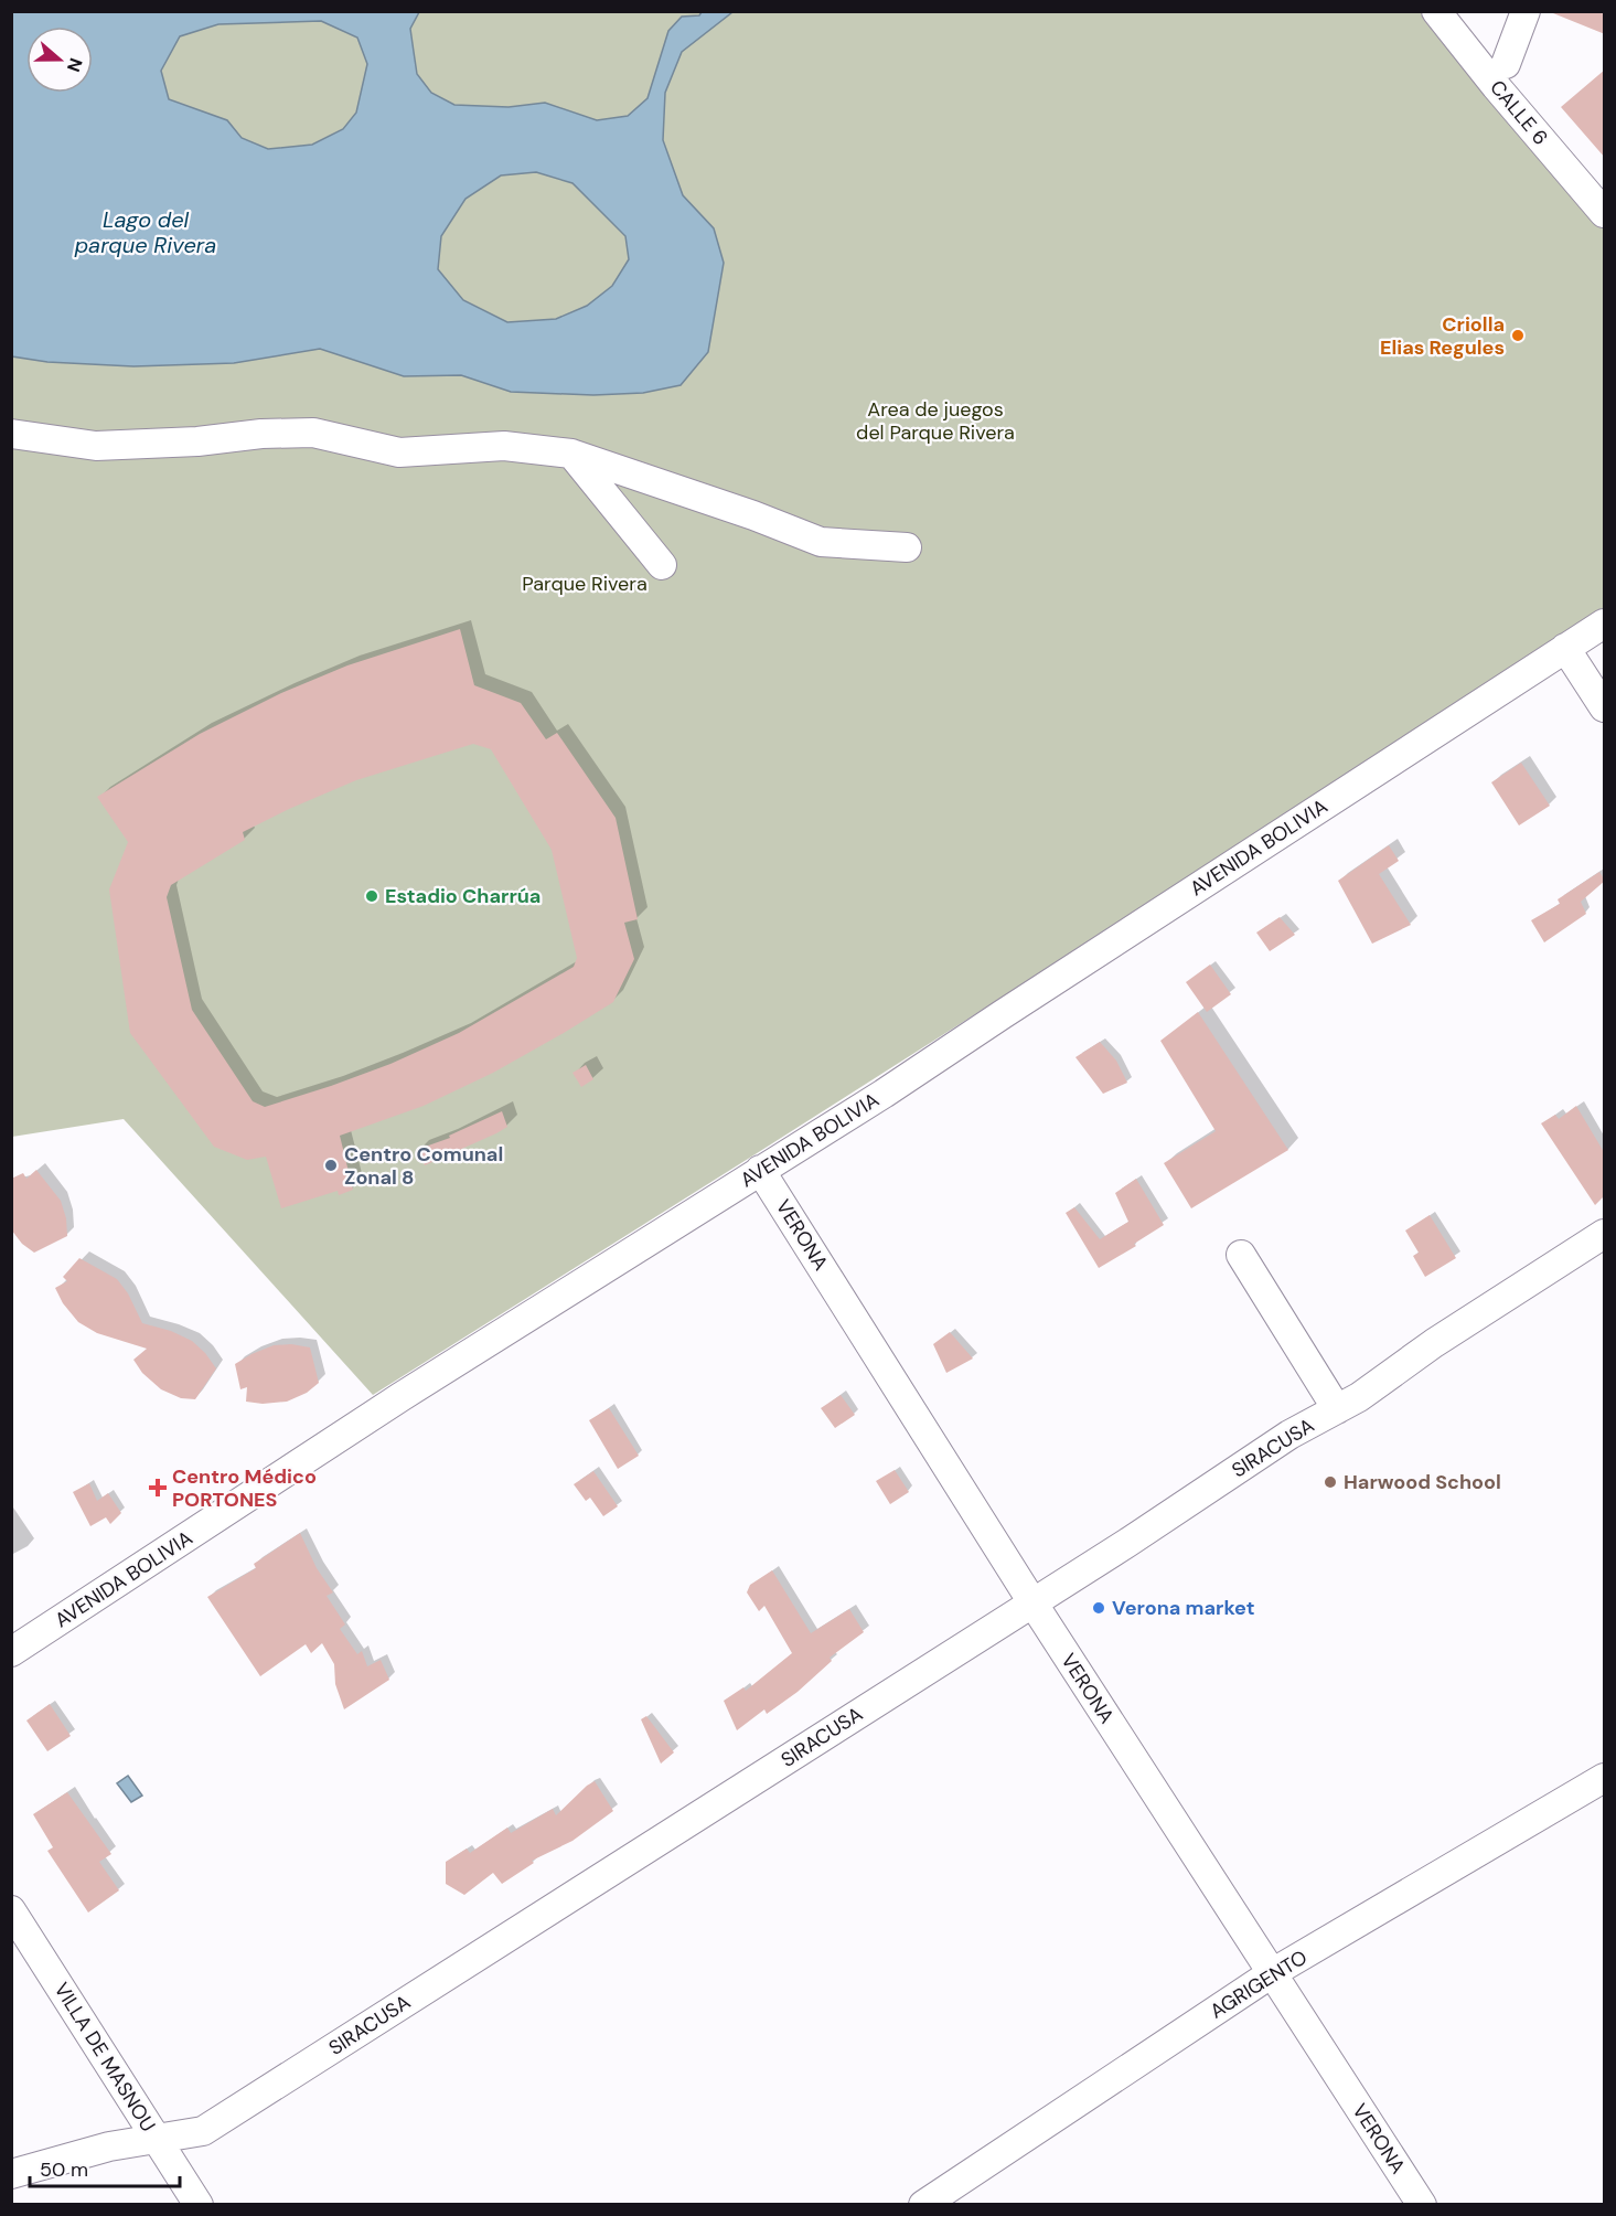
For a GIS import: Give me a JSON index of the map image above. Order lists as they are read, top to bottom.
{
  "streets": {
    "street": [
      "CALLE 6",
      "AVENIDA BOLIVIA",
      "VERONA",
      "SIRACUSA",
      "AGRIGENTO",
      "VILLA DE MASNOU"
    ]
  },
  "crossings": [
    ["AVENIDA BOLIVIA", "VERONA"],
    ["VERONA", "SIRACUSA"],
    ["VERONA", "AGRIGENTO"],
    ["SIRACUSA", "VILLA DE MASNOU"]
  ],
  "water": ["Lago del parque Rivera"],
  "parks": ["Area de juegos del Parque Rivera", "Parque Rivera"],
  "places": {
    "other": [
      "Criolla Elias Regules",
      "Estadio Charrúa",
      "Centro Comunal Zonal 8",
      "Harwood School",
      "Verona market"
    ],
    "health": ["Centro Médico PORTONES"]
  },
  "scale_bar": "50 m",
  "north": "right"
}
